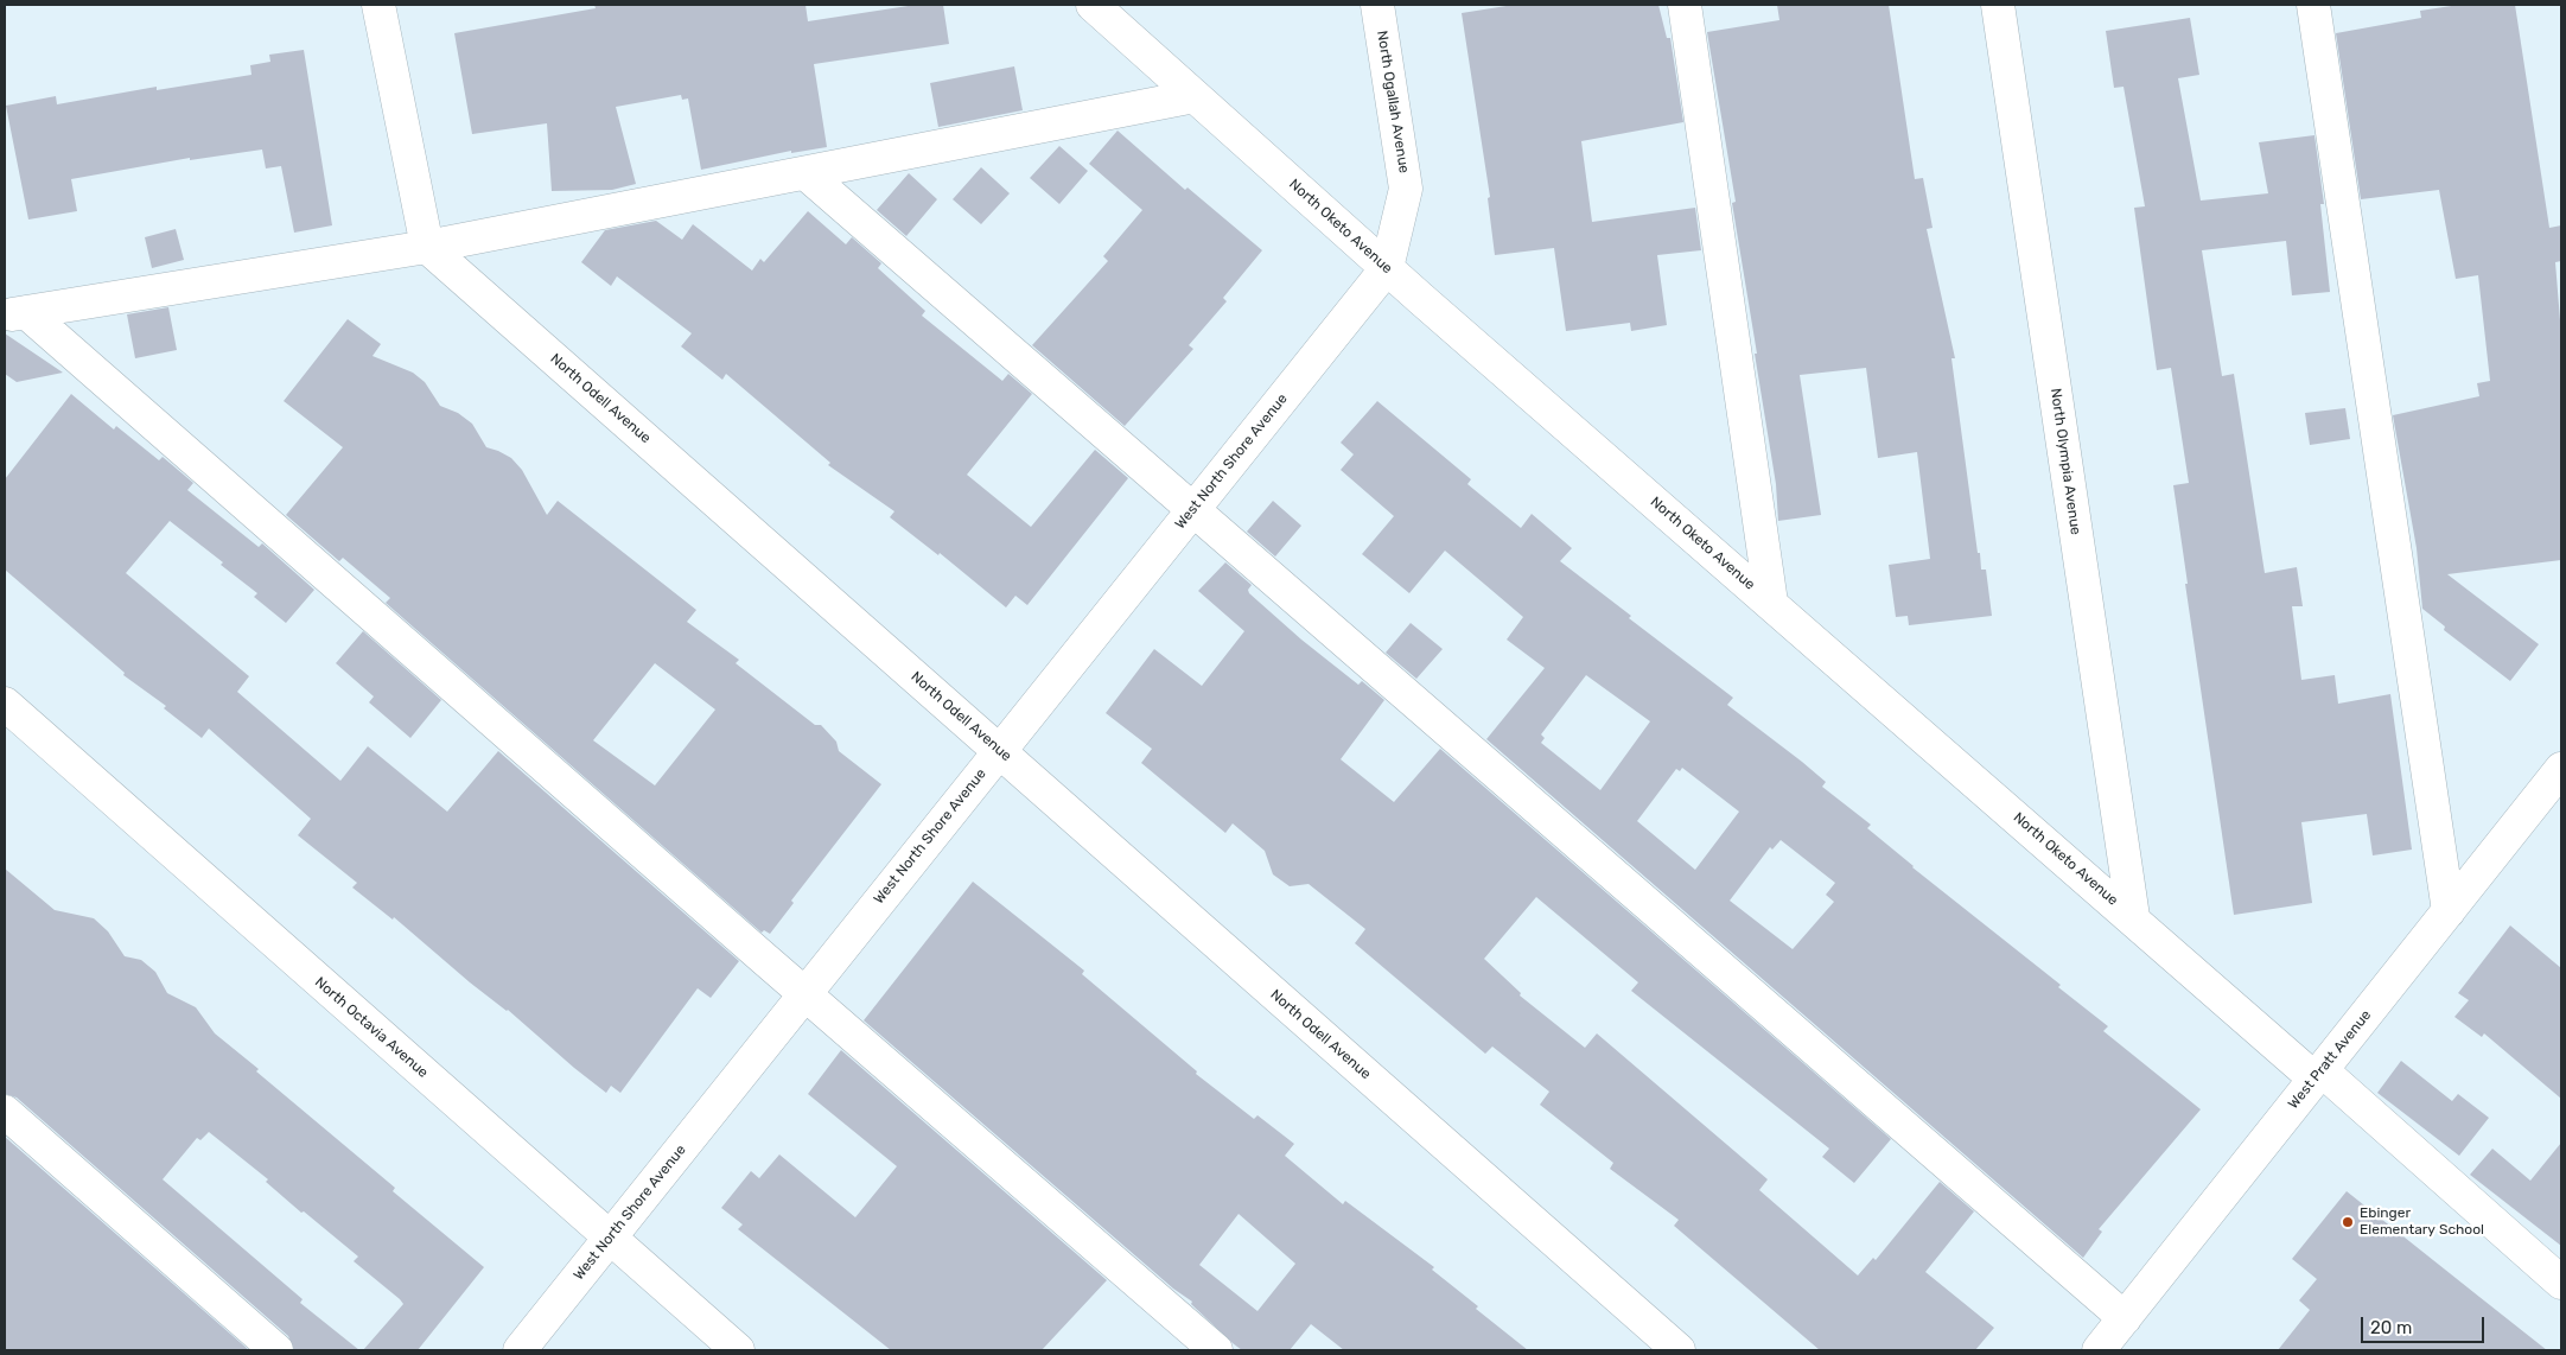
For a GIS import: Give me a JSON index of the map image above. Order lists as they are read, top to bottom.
{
  "streets": {
    "street": [
      "North Ogallah Avenue",
      "North Oketo Avenue",
      "North Odell Avenue",
      "West North Shore Avenue",
      "North Olympia Avenue",
      "North Octavia Avenue",
      "West Pratt Avenue"
    ]
  },
  "crossings": [
    ["North Ogallah Avenue", "North Oketo Avenue"],
    ["North Ogallah Avenue", "West North Shore Avenue"],
    ["North Oketo Avenue", "West North Shore Avenue"],
    ["North Oketo Avenue", "North Olympia Avenue"],
    ["North Oketo Avenue", "West Pratt Avenue"],
    ["North Odell Avenue", "West North Shore Avenue"],
    ["West North Shore Avenue", "North Octavia Avenue"]
  ],
  "places": ["Ebinger Elementary School"],
  "scale_bar": "20 m"
}
